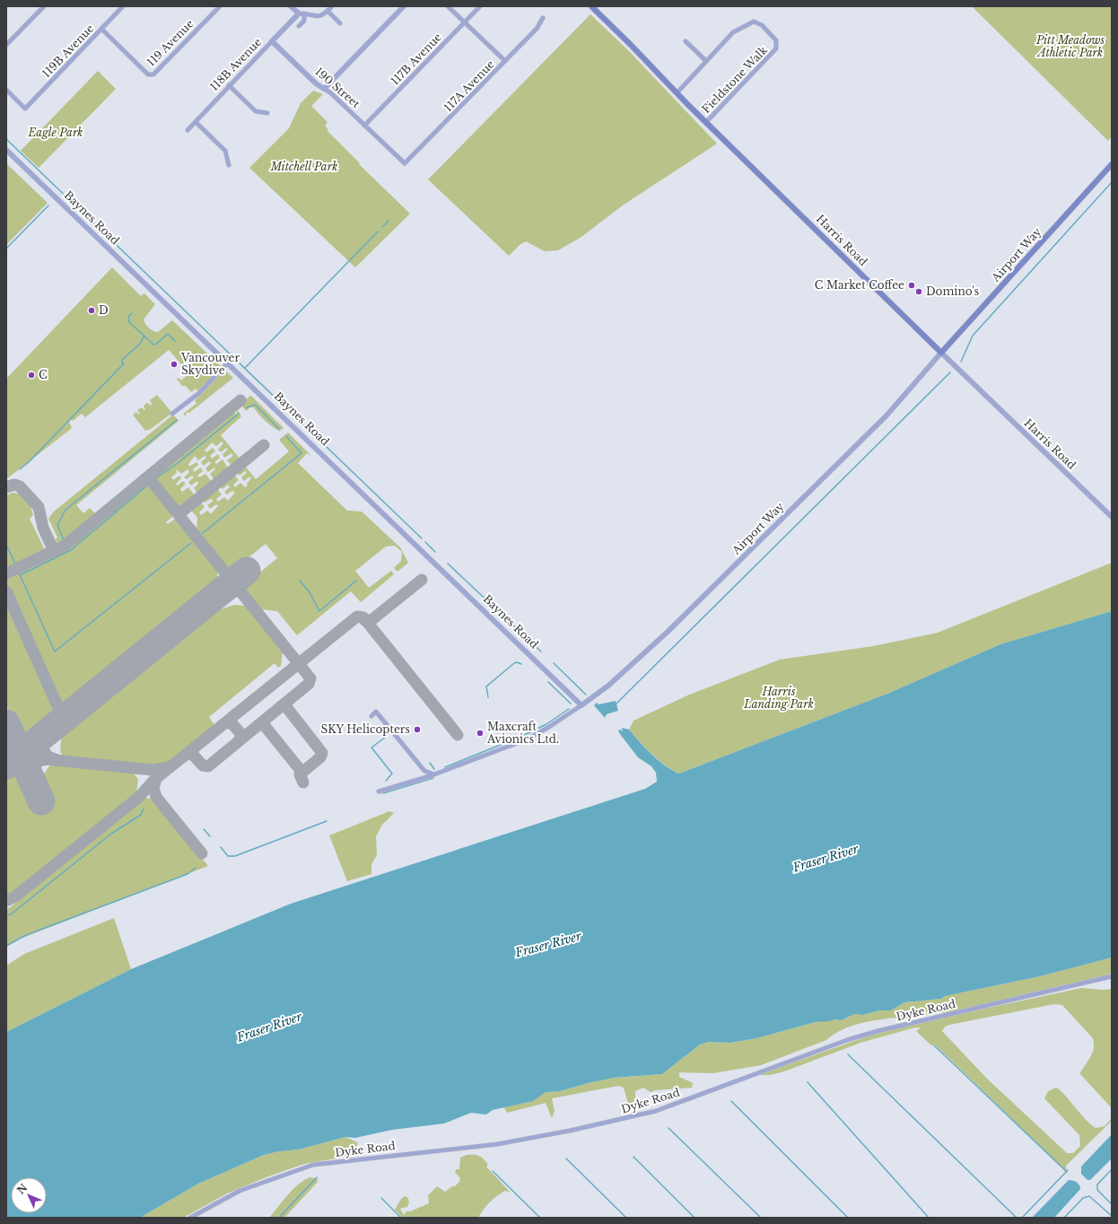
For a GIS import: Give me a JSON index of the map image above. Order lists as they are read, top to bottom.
{
  "streets": {
    "main road": ["Harris Road", "Airport Way"],
    "street": [
      "119 Avenue",
      "119B Avenue",
      "117B Avenue",
      "118B Avenue",
      "Fieldstone Walk",
      "117A Avenue",
      "190 Street",
      "Baynes Road",
      "Dyke Road"
    ]
  },
  "crossings": [
    ["119 Avenue", "119B Avenue"],
    ["117B Avenue", "190 Street"],
    ["118B Avenue", "190 Street"],
    ["Fieldstone Walk", "Harris Road"],
    ["117A Avenue", "190 Street"],
    ["Baynes Road", "Airport Way"],
    ["Harris Road", "Airport Way"]
  ],
  "water": ["Fraser River"],
  "parks": [
    "Pitt Meadows Athletic Park",
    "Eagle Park",
    "Mitchell Park",
    "Harris Landing Park"
  ],
  "places": [
    "C Market Coffee",
    "Domino's",
    "D",
    "Vancouver Skydive",
    "C",
    "SKY Helicopters",
    "Maxcraft Avionics Ltd."
  ],
  "north": "top left"
}
